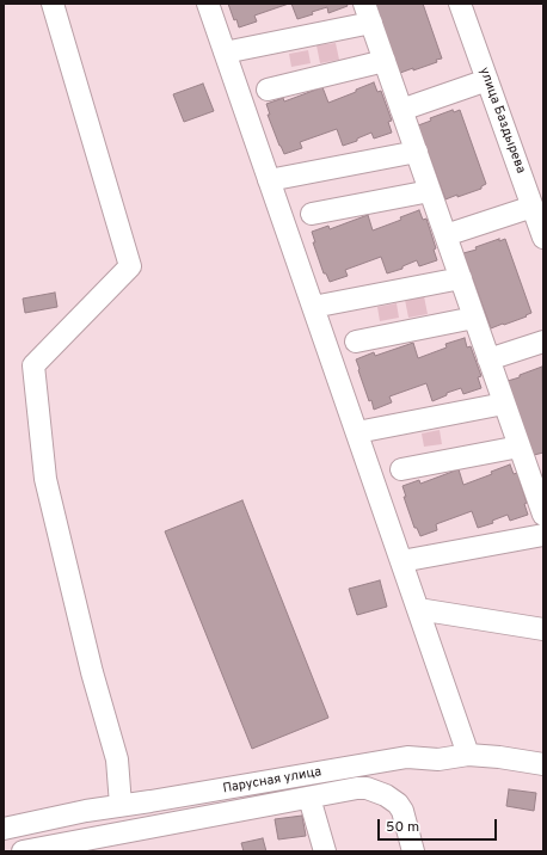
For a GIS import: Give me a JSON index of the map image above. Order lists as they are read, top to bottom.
{
  "streets": {
    "street": ["улица Баздырева", "Парусная улица"]
  },
  "scale_bar": "50 m"
}
